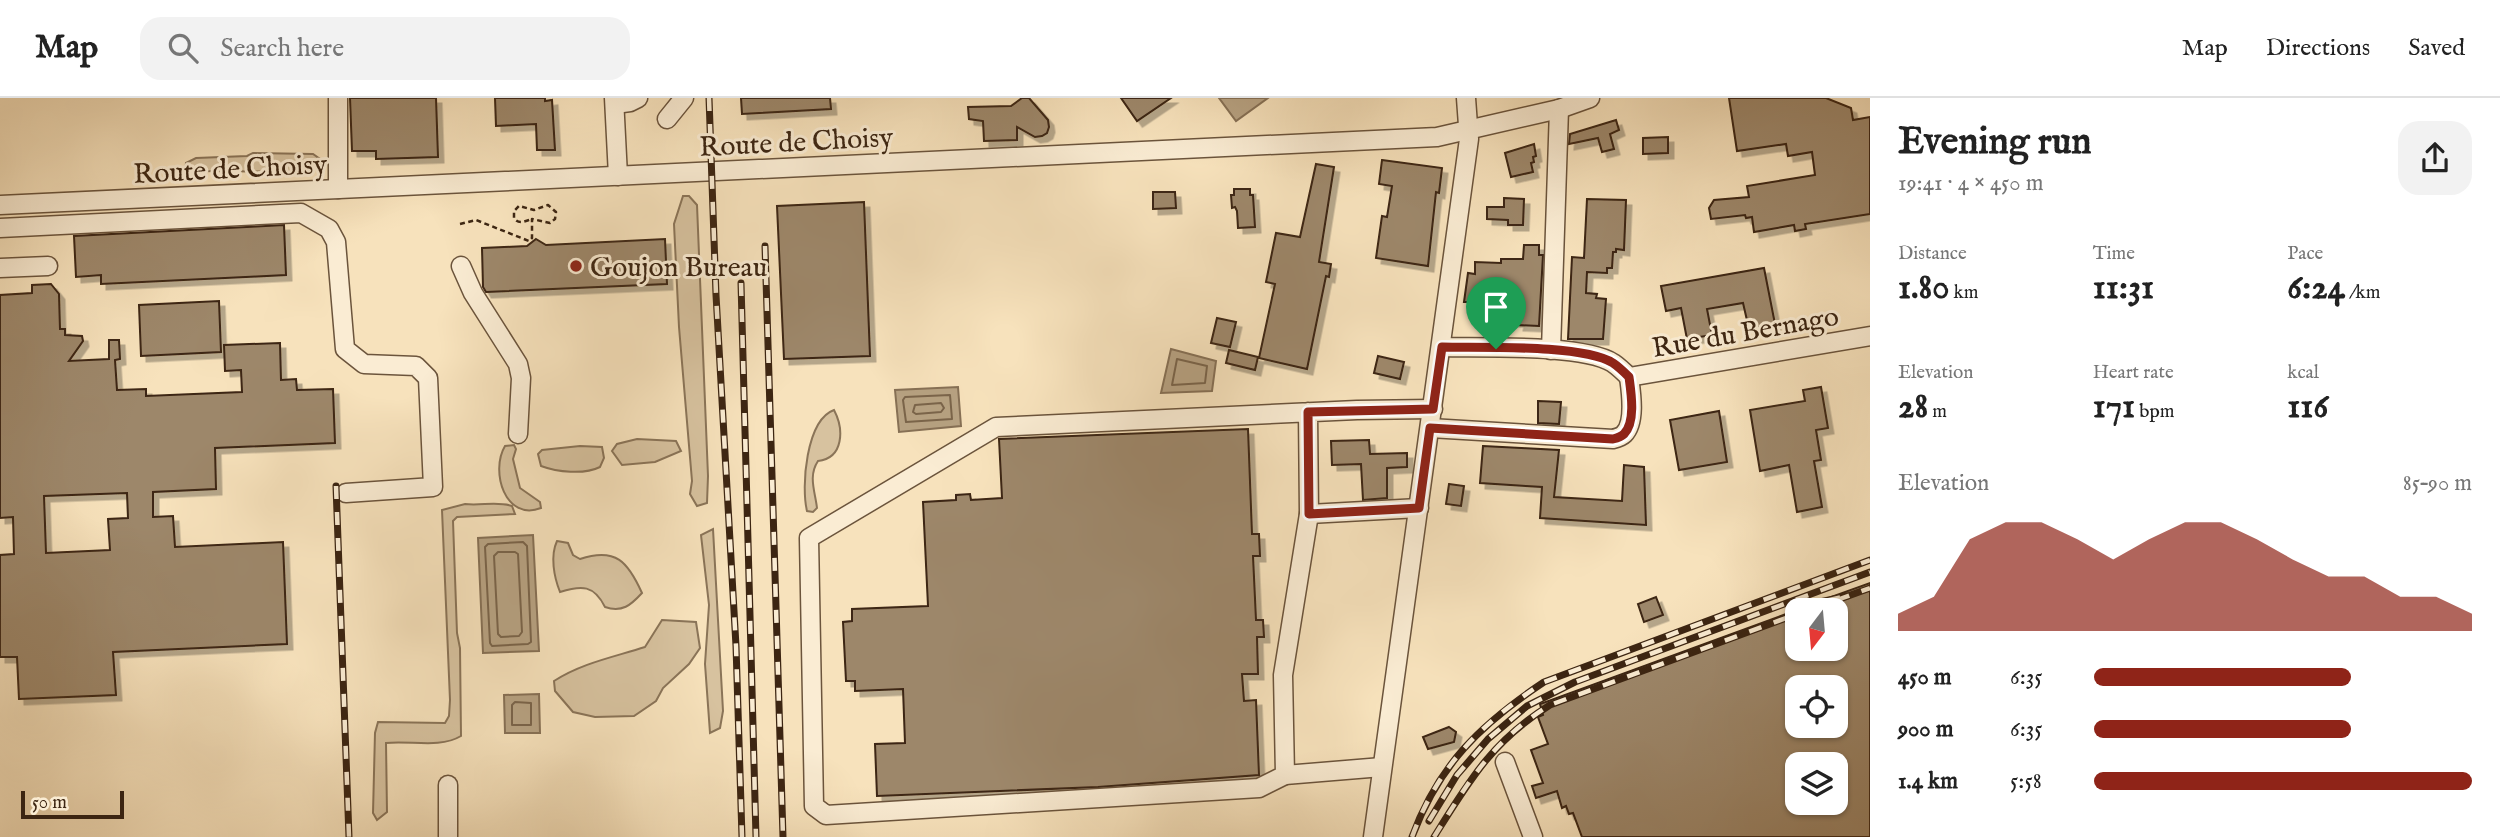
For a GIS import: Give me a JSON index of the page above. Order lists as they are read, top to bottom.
{
  "streets": {
    "street": ["Route de Choisy", "Rue du Bernago"]
  },
  "places": ["Goujon Bureau"],
  "scale_bar": "50 m",
  "north": "bottom",
  "page": {
    "header": "Map",
    "search": "Search here",
    "nav": ["Map", "Directions", "Saved"],
    "heading": ["Evening run", "19:41 · 4 × 450 m"],
    "stats": [
      ["Distance", "1.80 km"],
      ["Time", "11:31"],
      ["Pace", "6:24 /km"],
      ["Elevation", "28 m"],
      ["Heart rate", "171 bpm"],
      ["kcal", "116"]
    ],
    "chart": ["Elevation", "85–90 m"],
    "list": [
      {
        "name": "450 m",
        "note": "6:35"
      },
      {
        "name": "900 m",
        "note": "6:35"
      },
      {
        "name": "1.4 km",
        "note": "5:58"
      }
    ],
    "scale": "50 m"
  }
}
